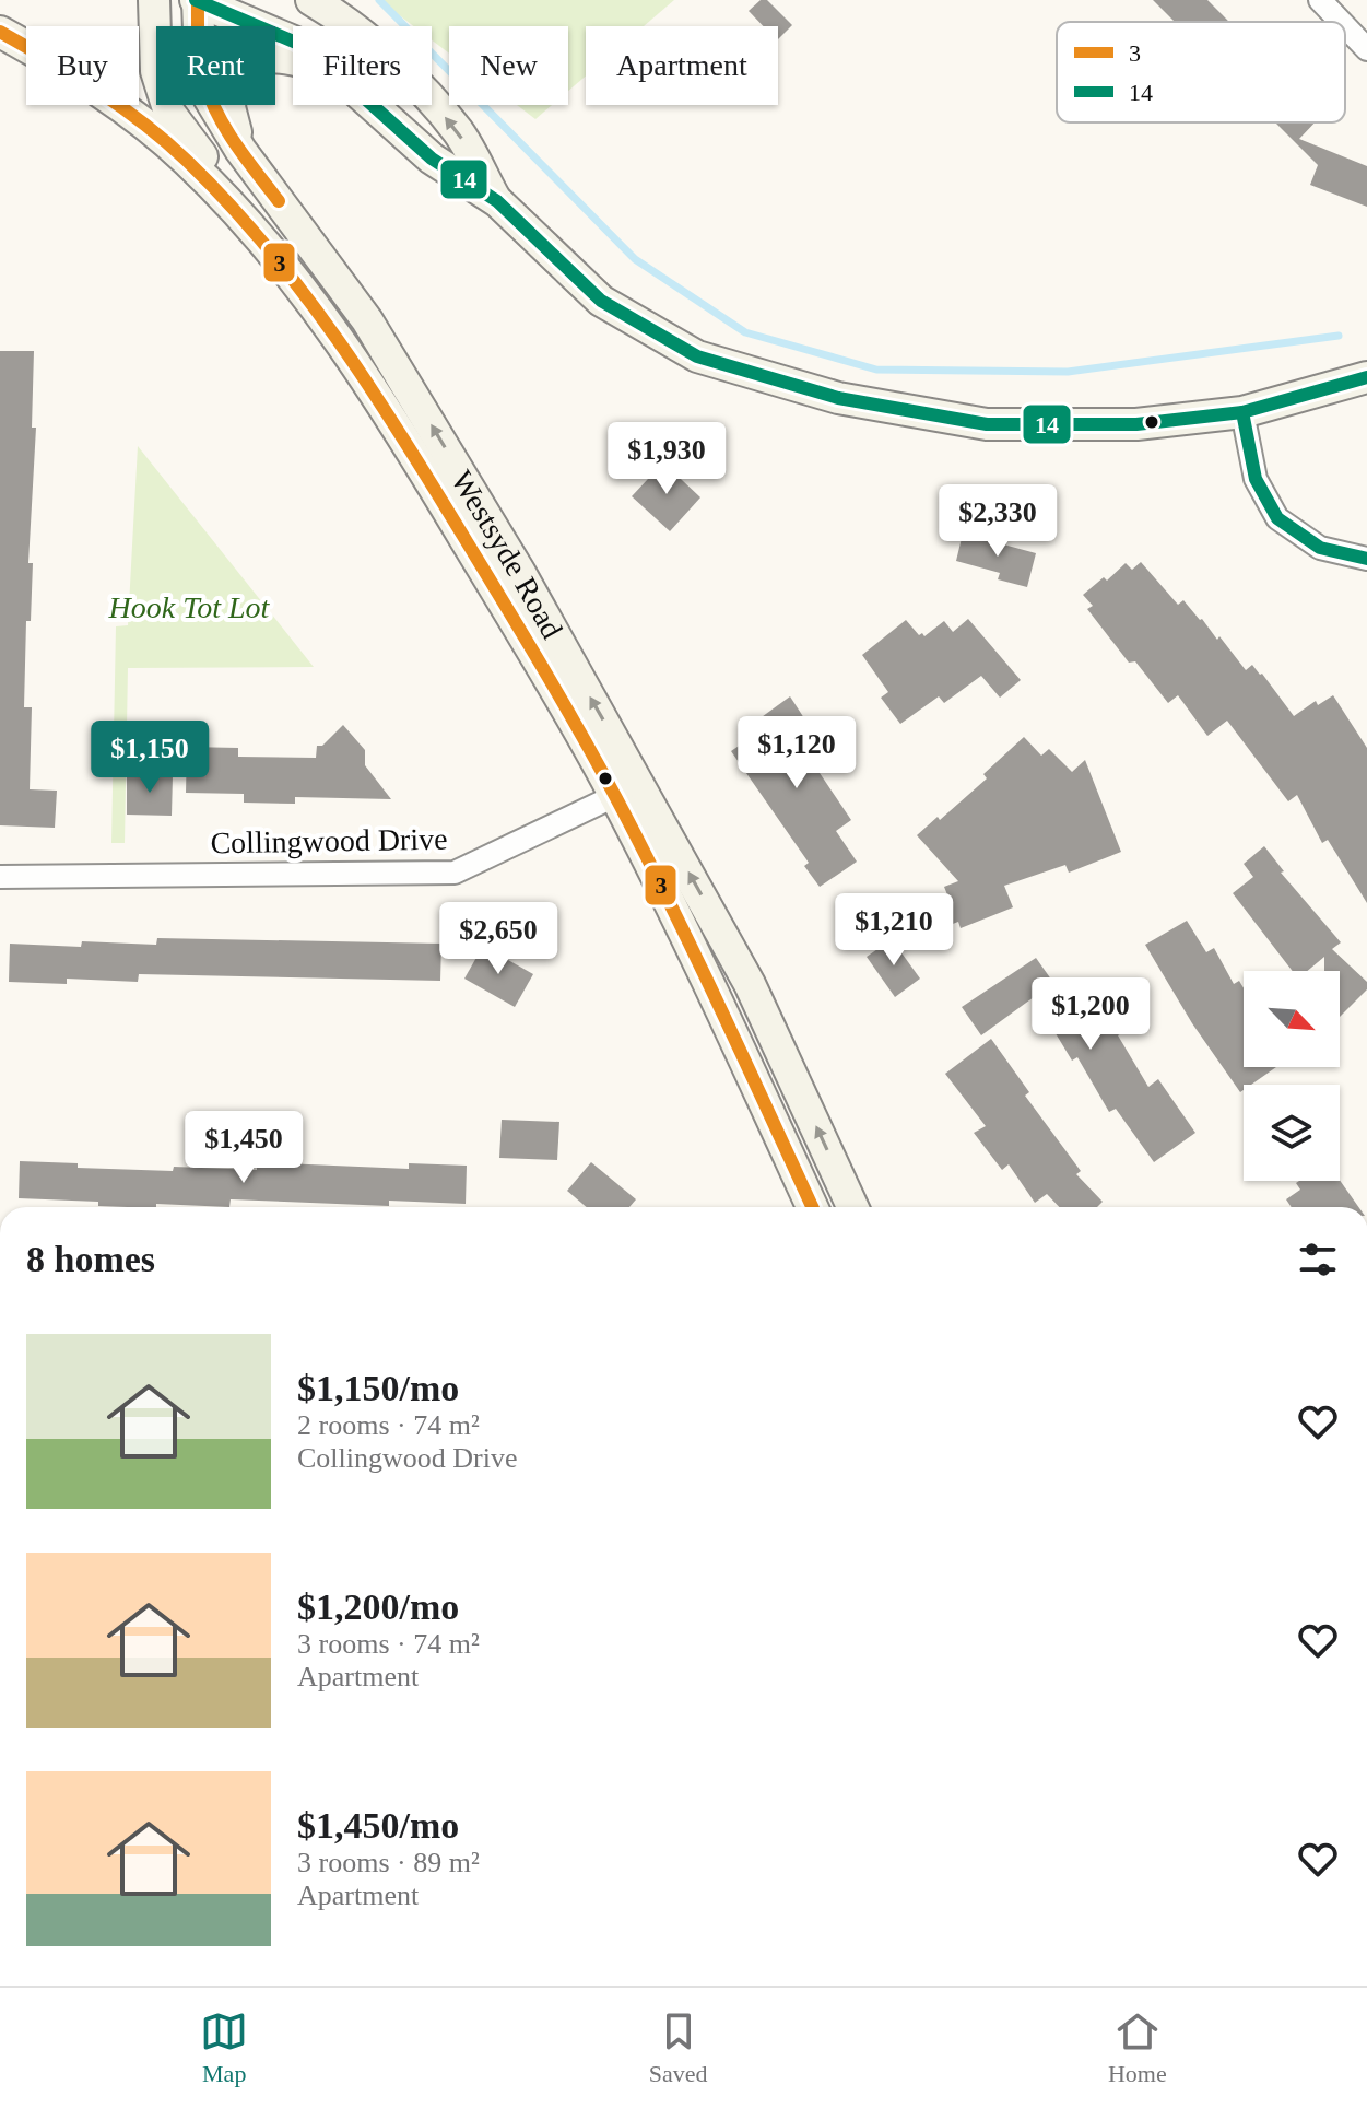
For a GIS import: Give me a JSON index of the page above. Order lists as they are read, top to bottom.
{
  "streets": {
    "main road": ["Westsyde Road"],
    "street": ["Collingwood Drive"]
  },
  "crossings": [
    ["Westsyde Road", "Collingwood Drive"]
  ],
  "parks": ["Hook Tot Lot"],
  "lines": ["transit line 3", "transit line 14"],
  "legend": ["3", "14"],
  "north": "bottom right",
  "page": {
    "chip": [
      "Buy",
      "Rent",
      "Filters",
      "New",
      "Apartment"
    ],
    "price": [
      "$1,930",
      "$2,330",
      "$1,120",
      "$1,150",
      "$1,210",
      "$2,650",
      "$1,200",
      "$1,450"
    ],
    "heading": "8 homes",
    "list": [
      {
        "name": "$1,150/mo",
        "note": "2 rooms · 74 m² · Collingwood Drive"
      },
      {
        "name": "$1,200/mo",
        "note": "3 rooms · 74 m² · Apartment"
      },
      {
        "name": "$1,450/mo",
        "note": "3 rooms · 89 m² · Apartment"
      }
    ],
    "tabs": ["Map", "Saved", "Home"]
  }
}
